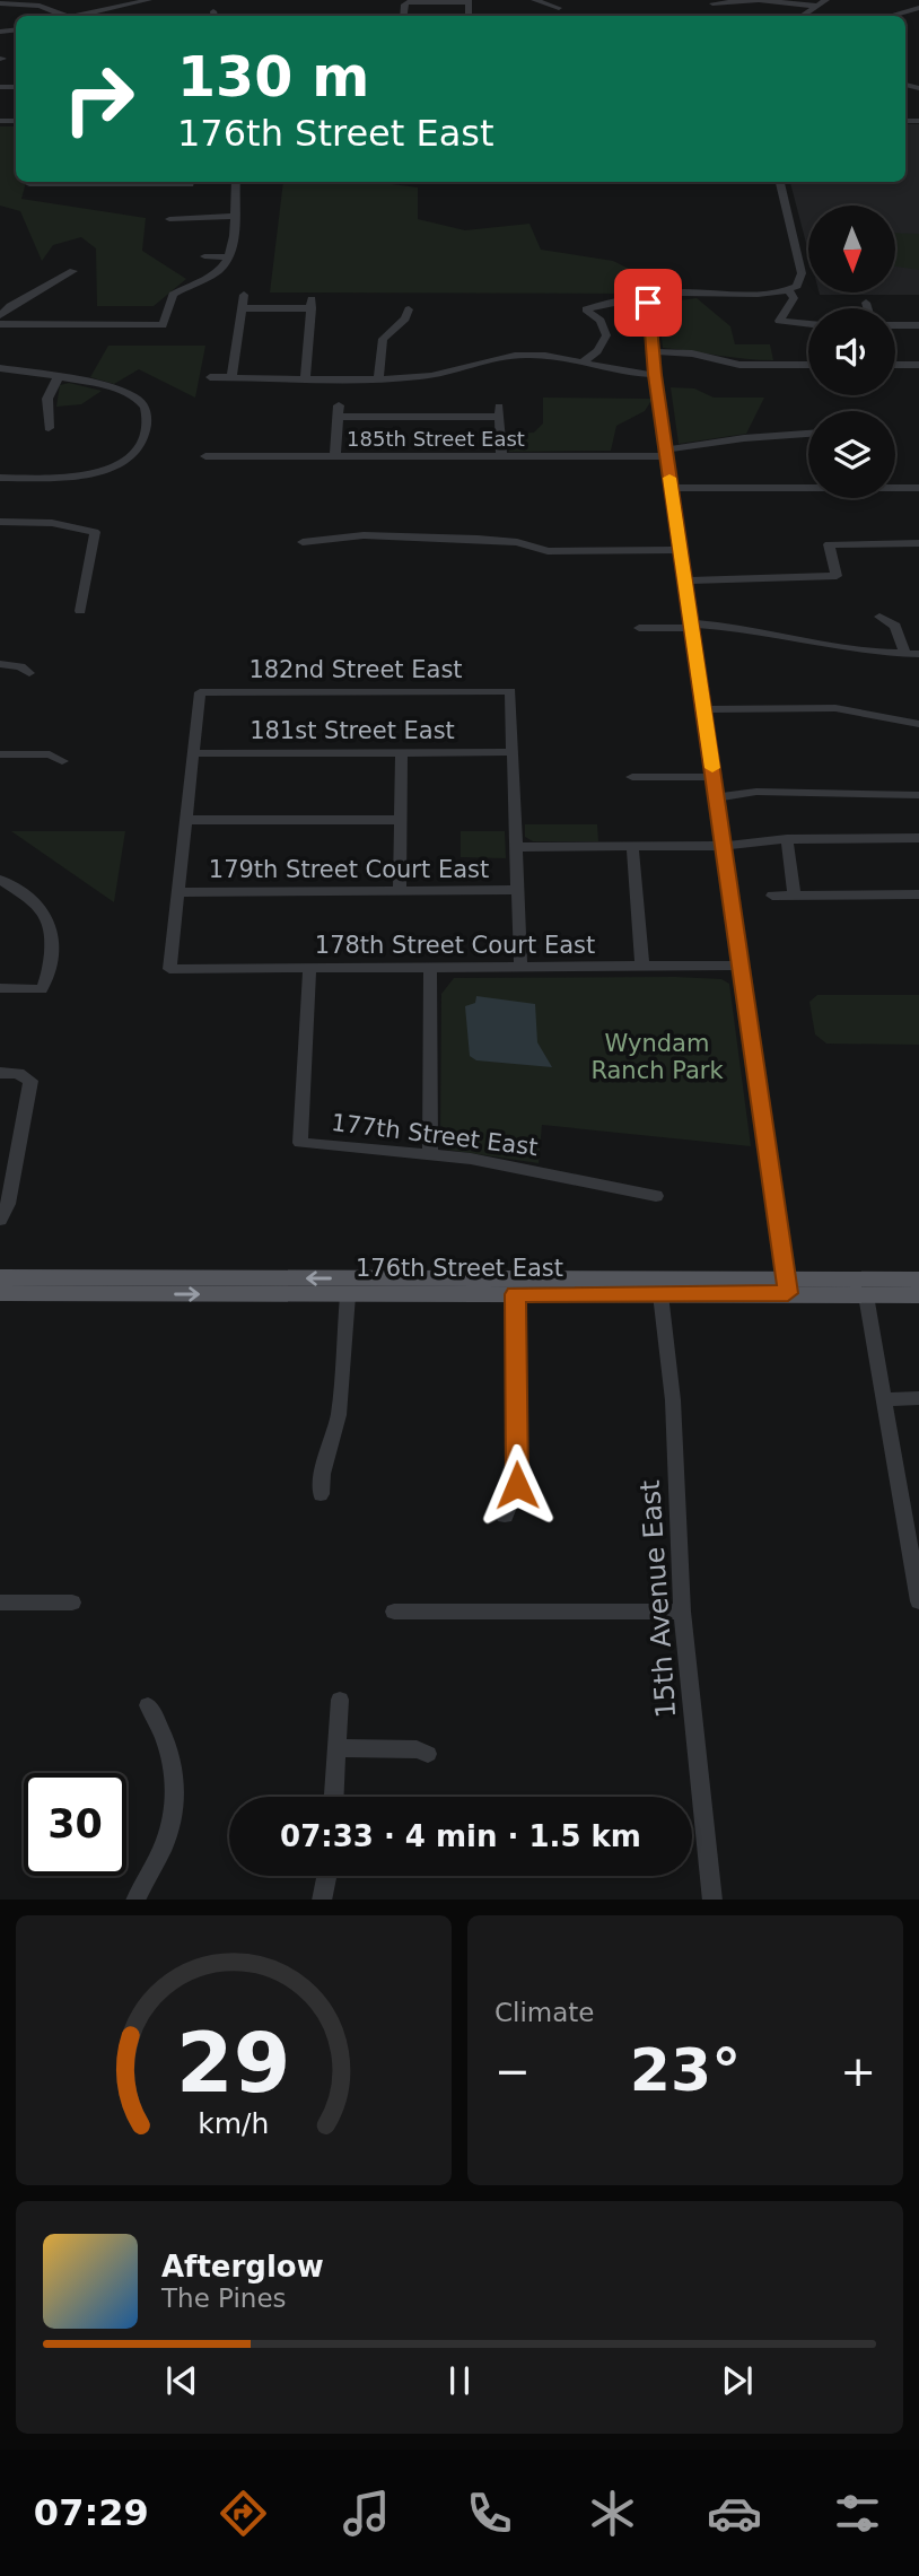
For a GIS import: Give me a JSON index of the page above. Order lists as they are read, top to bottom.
{
  "streets": {
    "main road": ["176th Street East"],
    "street": [
      "185th Street East",
      "182nd Street East",
      "181st Street East",
      "179th Street Court East",
      "178th Street Court East",
      "177th Street East",
      "15th Avenue East"
    ]
  },
  "crossings": [
    ["182nd Street East", "181st Street East"],
    ["179th Street Court East", "178th Street Court East"],
    ["178th Street Court East", "177th Street East"],
    ["176th Street East", "15th Avenue East"]
  ],
  "parks": ["Wyndam Ranch Park"],
  "north": "bottom",
  "page": {
    "turn": ["130 m", "176th Street East"],
    "limit": "30",
    "trip": "07:33 · 4 min · 1.5 km",
    "tile": "Climate",
    "heat": ["−", "23°", "+"],
    "song": ["Afterglow", "The Pines"],
    "tabs": "07:29",
    "gauge": ["29", "km/h"]
  }
}
